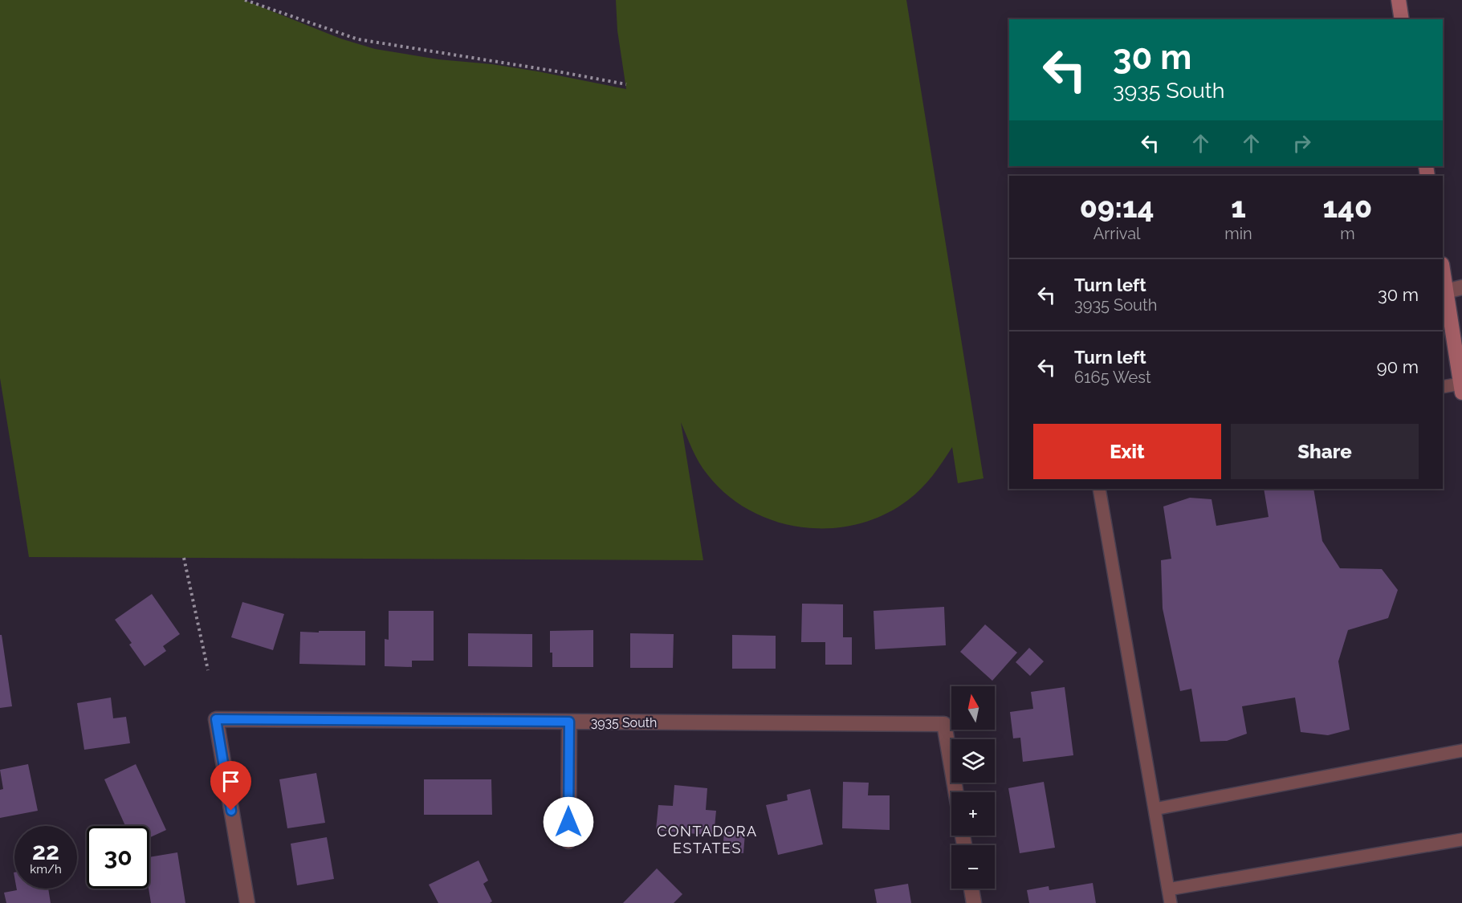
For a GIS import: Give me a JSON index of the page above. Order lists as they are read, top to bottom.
{
  "streets": {
    "street": ["3935 South"]
  },
  "districts": ["CONTADORA ESTATES"],
  "north": "top",
  "page": {
    "turn": ["30 m", "3935 South"],
    "eta": [
      "09:14",
      "Arrival",
      "1",
      "min",
      "140",
      "m"
    ],
    "list": [
      {
        "name": "Turn left",
        "note": "3935 South",
        "value": "30 m"
      },
      {
        "name": "Turn left",
        "note": "6165 West",
        "value": "90 m"
      }
    ],
    "buttons": ["Exit", "Share"],
    "map_buttons": ["+", "−"],
    "speed": "22 km/h",
    "limit": "30"
  }
}
